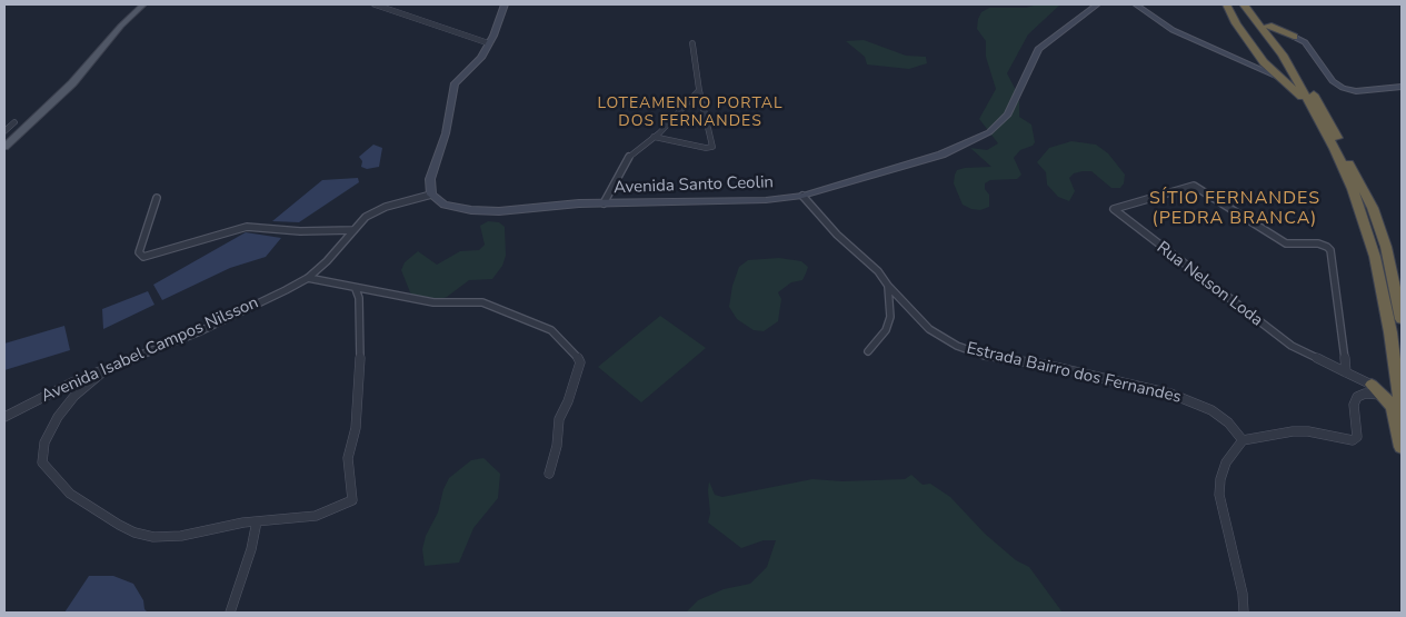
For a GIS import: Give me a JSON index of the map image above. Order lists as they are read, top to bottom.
{
  "streets": {
    "street": [
      "Avenida Santo Ceolin",
      "Rua Nelson Loda",
      "Avenida Isabel Campos Nilsson",
      "Estrada Bairro dos Fernandes"
    ]
  },
  "crossings": [
    ["Avenida Santo Ceolin", "Avenida Isabel Campos Nilsson"],
    ["Avenida Santo Ceolin", "Estrada Bairro dos Fernandes"]
  ],
  "districts": ["LOTEAMENTO PORTAL DOS FERNANDES", "SÍTIO FERNANDES (PEDRA BRANCA)"]
}
